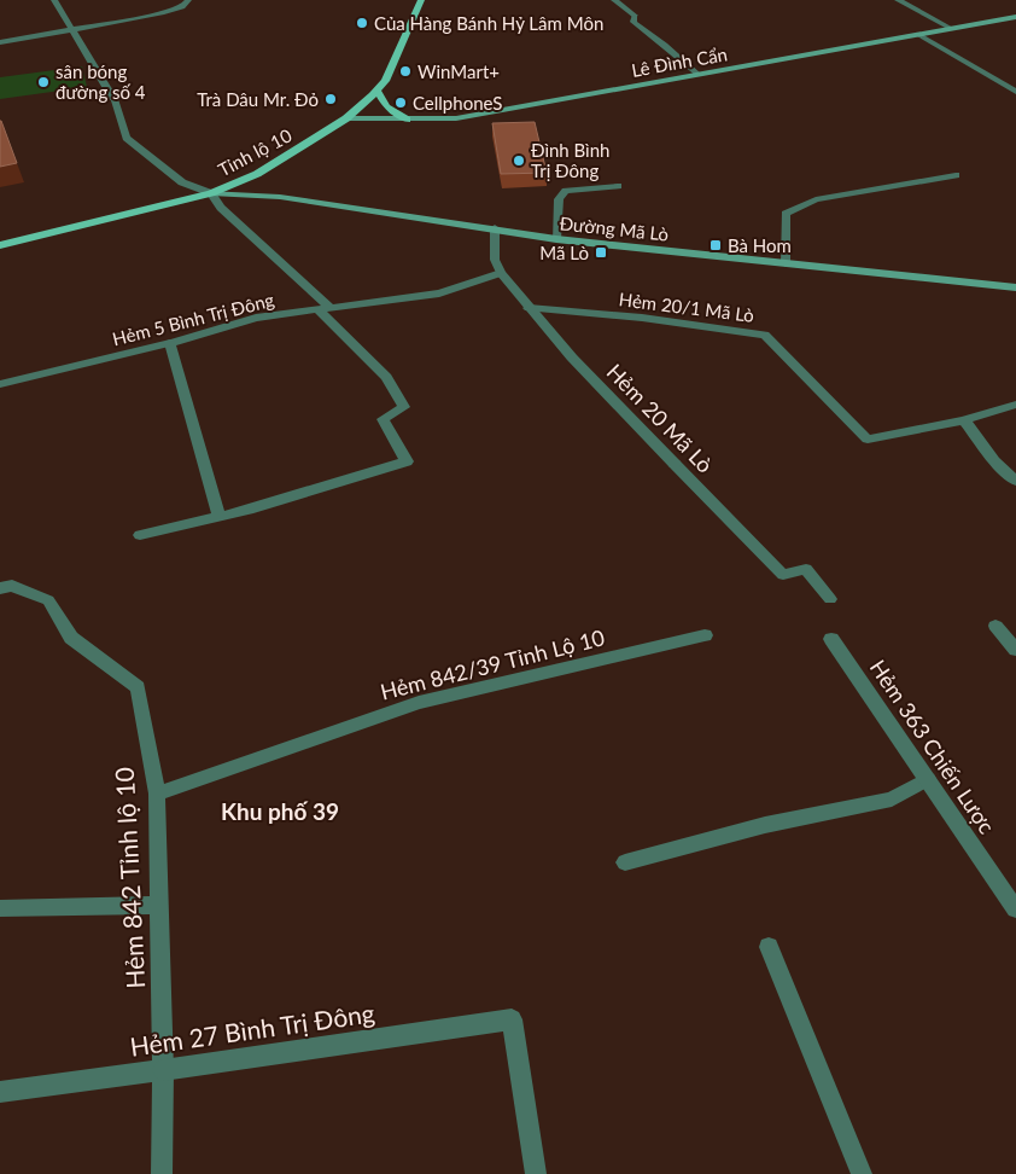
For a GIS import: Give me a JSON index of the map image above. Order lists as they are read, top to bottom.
{
  "streets": {
    "main road": ["Tỉnh lộ 10"],
    "street": [
      "Lê Đình Cẩn",
      "Đường Mã Lò",
      "Hẻm 20/1 Mã Lò",
      "Hẻm 5 Bình Trị Đông",
      "Hẻm 20 Mã Lò",
      "Hẻm 842/39 Tỉnh Lộ 10",
      "Hẻm 363 Chiến Lược",
      "Hẻm 842 Tỉnh lộ 10",
      "Hẻm 27 Bình Trị Đông"
    ]
  },
  "crossings": [
    ["Lê Đình Cẩn", "Tỉnh lộ 10"],
    ["Tỉnh lộ 10", "Đường Mã Lò"],
    ["Đường Mã Lò", "Hẻm 20 Mã Lò"],
    ["Hẻm 20/1 Mã Lò", "Hẻm 20 Mã Lò"],
    ["Hẻm 5 Bình Trị Đông", "Hẻm 20 Mã Lò"],
    ["Hẻm 842/39 Tỉnh Lộ 10", "Hẻm 842 Tỉnh lộ 10"],
    ["Hẻm 842 Tỉnh lộ 10", "Hẻm 27 Bình Trị Đông"]
  ],
  "districts": ["Khu phố 39"],
  "places": {
    "other": [
      "Của Hàng Bánh Hỷ Lâm Môn",
      "WinMart+",
      "sân bóng đường số 4",
      "Trà Dâu Mr. Đỏ",
      "CellphoneS",
      "Đình Bình Trị Đông"
    ],
    "transit": ["Bà Hom", "Mã Lò"]
  }
}
